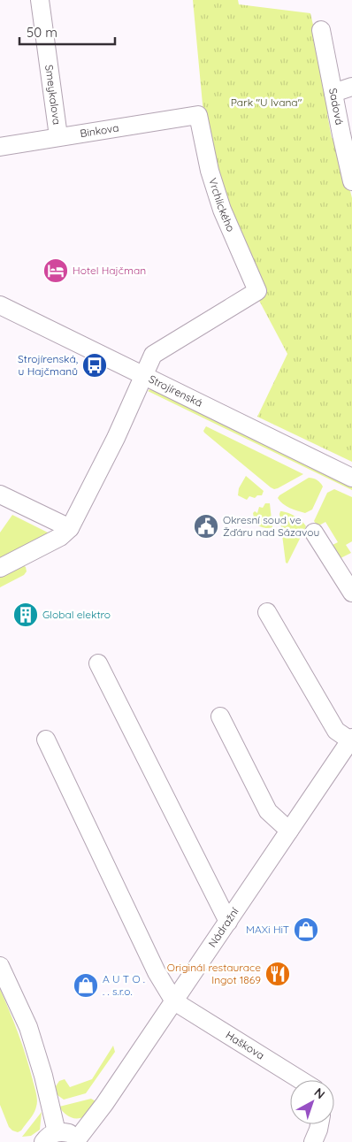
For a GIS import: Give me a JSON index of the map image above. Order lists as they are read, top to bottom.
{
  "streets": {
    "street": [
      "Smeykalova",
      "Sadová",
      "Binkova",
      "Vrchlického",
      "Strojírenská",
      "Nádražní",
      "Haškova"
    ]
  },
  "crossings": [
    ["Smeykalova", "Binkova"],
    ["Binkova", "Vrchlického"],
    ["Vrchlického", "Strojírenská"],
    ["Nádražní", "Haškova"]
  ],
  "parks": ["Park \"U Ivana\""],
  "places": {
    "hotel": ["Hotel Hajčman"],
    "bus stop": ["Strojírenská, u Hajčmanů"],
    "public building": ["Okresní soud ve Žďáru nad Sázavou"],
    "building": ["Global elektro"],
    "shop": ["MAXi HiT", "A U T O . . . s.r.o."],
    "restaurant": ["Originál restaurace Ingot 1869"]
  },
  "scale_bar": "50 m",
  "north": "top right"
}
